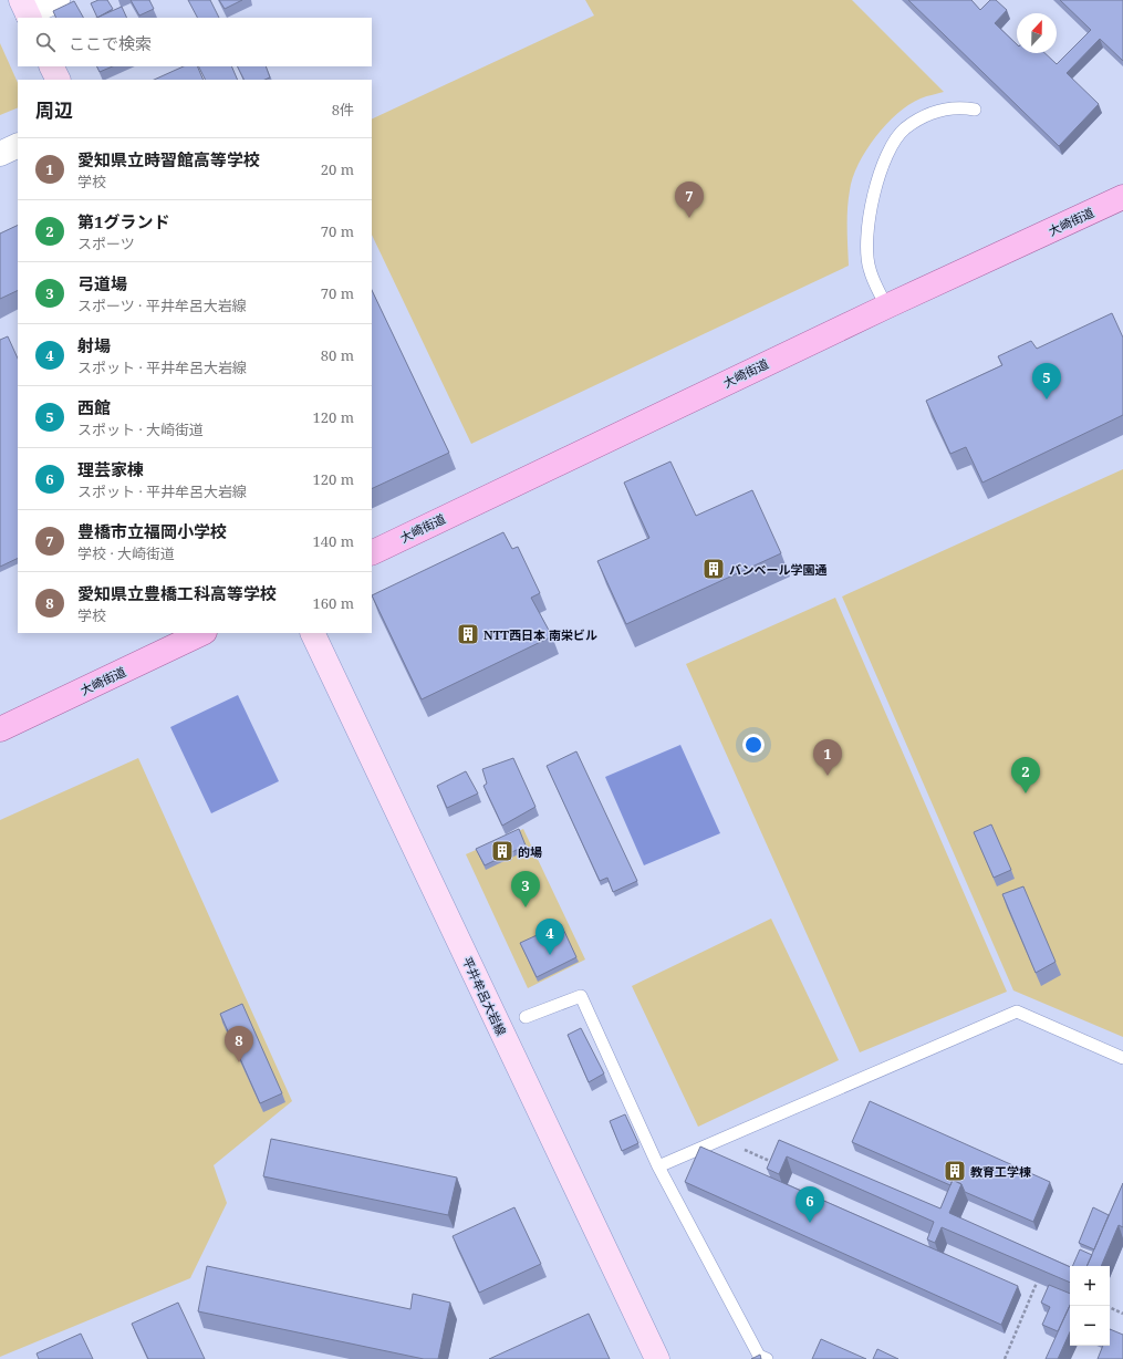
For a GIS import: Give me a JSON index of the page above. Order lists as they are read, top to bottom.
{
  "streets": {
    "main road": ["大崎街道", "平井牟呂大岩線"]
  },
  "places": {
    "building": [
      "バンベール学園通",
      "NTT西日本 南栄ビル",
      "的場",
      "教育工学棟"
    ]
  },
  "north": "top",
  "page": {
    "search": "ここで検索",
    "heading": ["周辺", "8件"],
    "list": [
      {
        "mark": "1",
        "name": "愛知県立時習館高等学校",
        "note": "学校",
        "value": "20 m"
      },
      {
        "mark": "2",
        "name": "第1グランド",
        "note": "スポーツ",
        "value": "70 m"
      },
      {
        "mark": "3",
        "name": "弓道場",
        "note": "スポーツ · 平井牟呂大岩線",
        "value": "70 m"
      },
      {
        "mark": "4",
        "name": "射場",
        "note": "スポット · 平井牟呂大岩線",
        "value": "80 m"
      },
      {
        "mark": "5",
        "name": "西館",
        "note": "スポット · 大崎街道",
        "value": "120 m"
      },
      {
        "mark": "6",
        "name": "理芸家棟",
        "note": "スポット · 平井牟呂大岩線",
        "value": "120 m"
      },
      {
        "mark": "7",
        "name": "豊橋市立福岡小学校",
        "note": "学校 · 大崎街道",
        "value": "140 m"
      },
      {
        "mark": "8",
        "name": "愛知県立豊橋工科高等学校",
        "note": "学校",
        "value": "160 m"
      }
    ],
    "pins": [
      "7",
      "5",
      "1",
      "2",
      "3",
      "4",
      "8",
      "6"
    ],
    "map_buttons": ["+", "−"]
  }
}
